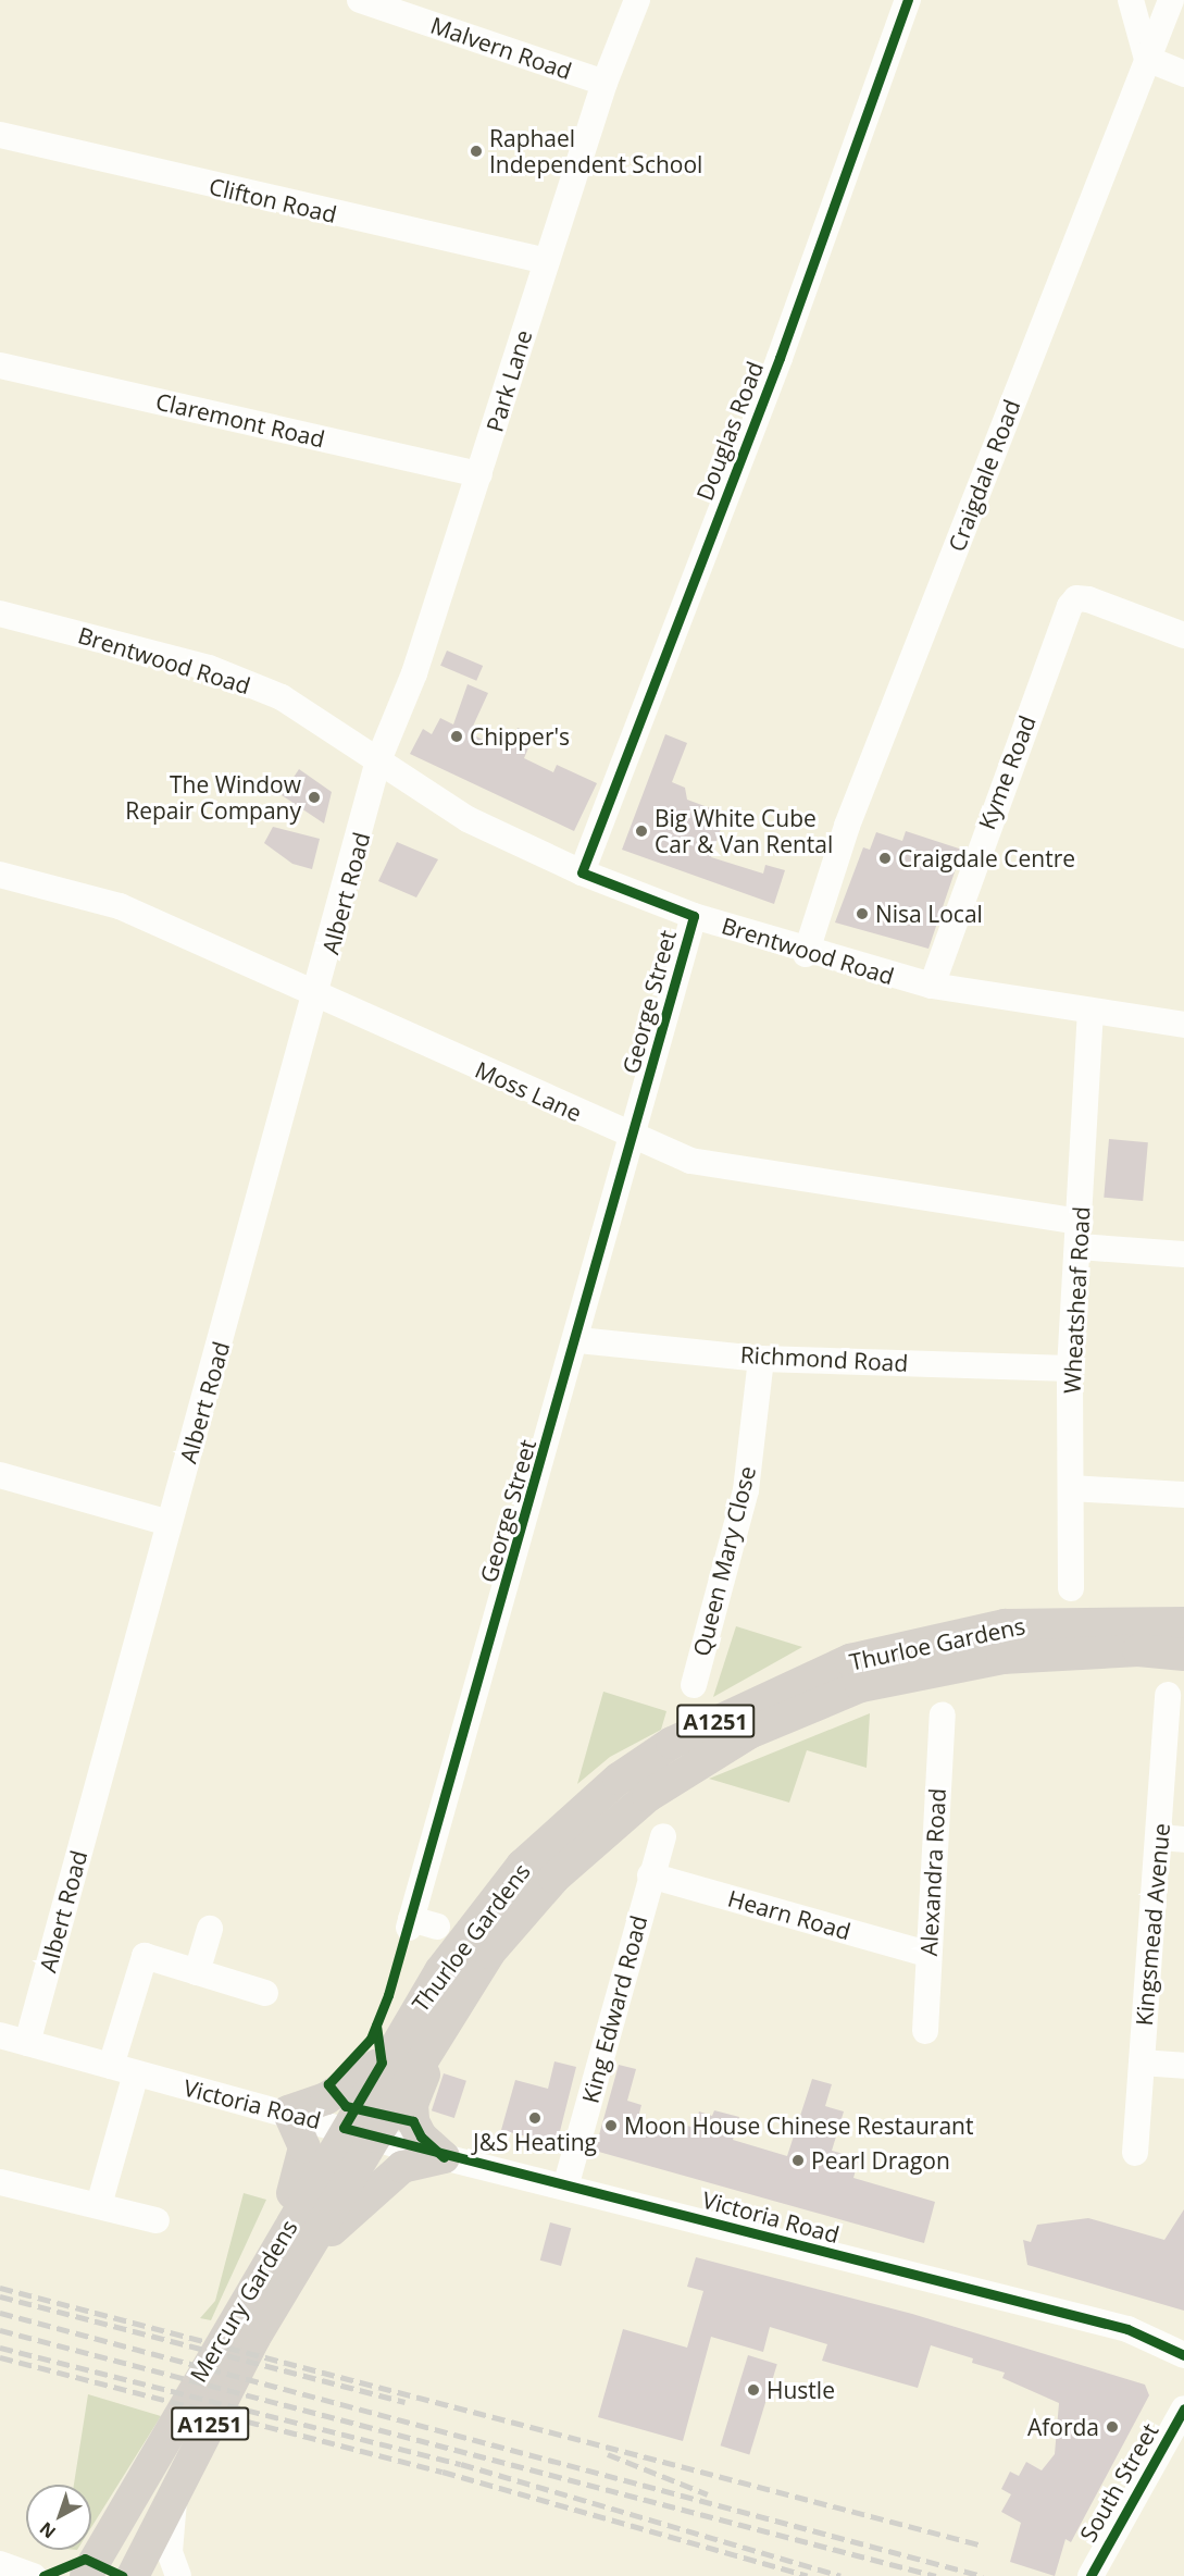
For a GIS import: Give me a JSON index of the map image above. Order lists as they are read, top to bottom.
{
  "streets": {
    "main road": ["Thurloe Gardens", "A1251", "Mercury Gardens"],
    "street": [
      "Malvern Road",
      "Clifton Road",
      "Park Lane",
      "Claremont Road",
      "Douglas Road",
      "Craigdale Road",
      "Brentwood Road",
      "Kyme Road",
      "Albert Road",
      "George Street",
      "Moss Lane",
      "Wheatsheaf Road",
      "Richmond Road",
      "Queen Mary Close",
      "Alexandra Road",
      "Hearn Road",
      "Kingsmead Avenue",
      "King Edward Road",
      "Victoria Road",
      "South Street"
    ]
  },
  "crossings": [
    ["Malvern Road", "Park Lane"],
    ["Clifton Road", "Park Lane"],
    ["Park Lane", "Claremont Road"],
    ["Park Lane", "Brentwood Road"],
    ["Park Lane", "Albert Road"],
    ["Douglas Road", "Brentwood Road"],
    ["Craigdale Road", "Brentwood Road"],
    ["Brentwood Road", "Kyme Road"],
    ["Brentwood Road", "Albert Road"],
    ["Brentwood Road", "George Street"],
    ["Brentwood Road", "Wheatsheaf Road"],
    ["Albert Road", "Moss Lane"],
    ["Albert Road", "Victoria Road"],
    ["George Street", "Moss Lane"],
    ["George Street", "Richmond Road"],
    ["Moss Lane", "Wheatsheaf Road"],
    ["Wheatsheaf Road", "Richmond Road"],
    ["Richmond Road", "Queen Mary Close"],
    ["Thurloe Gardens", "A1251"],
    ["Thurloe Gardens", "Victoria Road"],
    ["Thurloe Gardens", "Mercury Gardens"],
    ["A1251", "Victoria Road"],
    ["A1251", "Mercury Gardens"],
    ["Alexandra Road", "Hearn Road"],
    ["Hearn Road", "King Edward Road"],
    ["King Edward Road", "Victoria Road"],
    ["Victoria Road", "Mercury Gardens"]
  ],
  "places": [
    "Raphael Independent School",
    "Chipper's",
    "The Window Repair Company",
    "Big White Cube Car & Van Rental",
    "Craigdale Centre",
    "Nisa Local",
    "J&S Heating",
    "Moon House Chinese Restaurant",
    "Pearl Dragon",
    "Hustle",
    "Aforda"
  ],
  "north": "bottom left"
}
